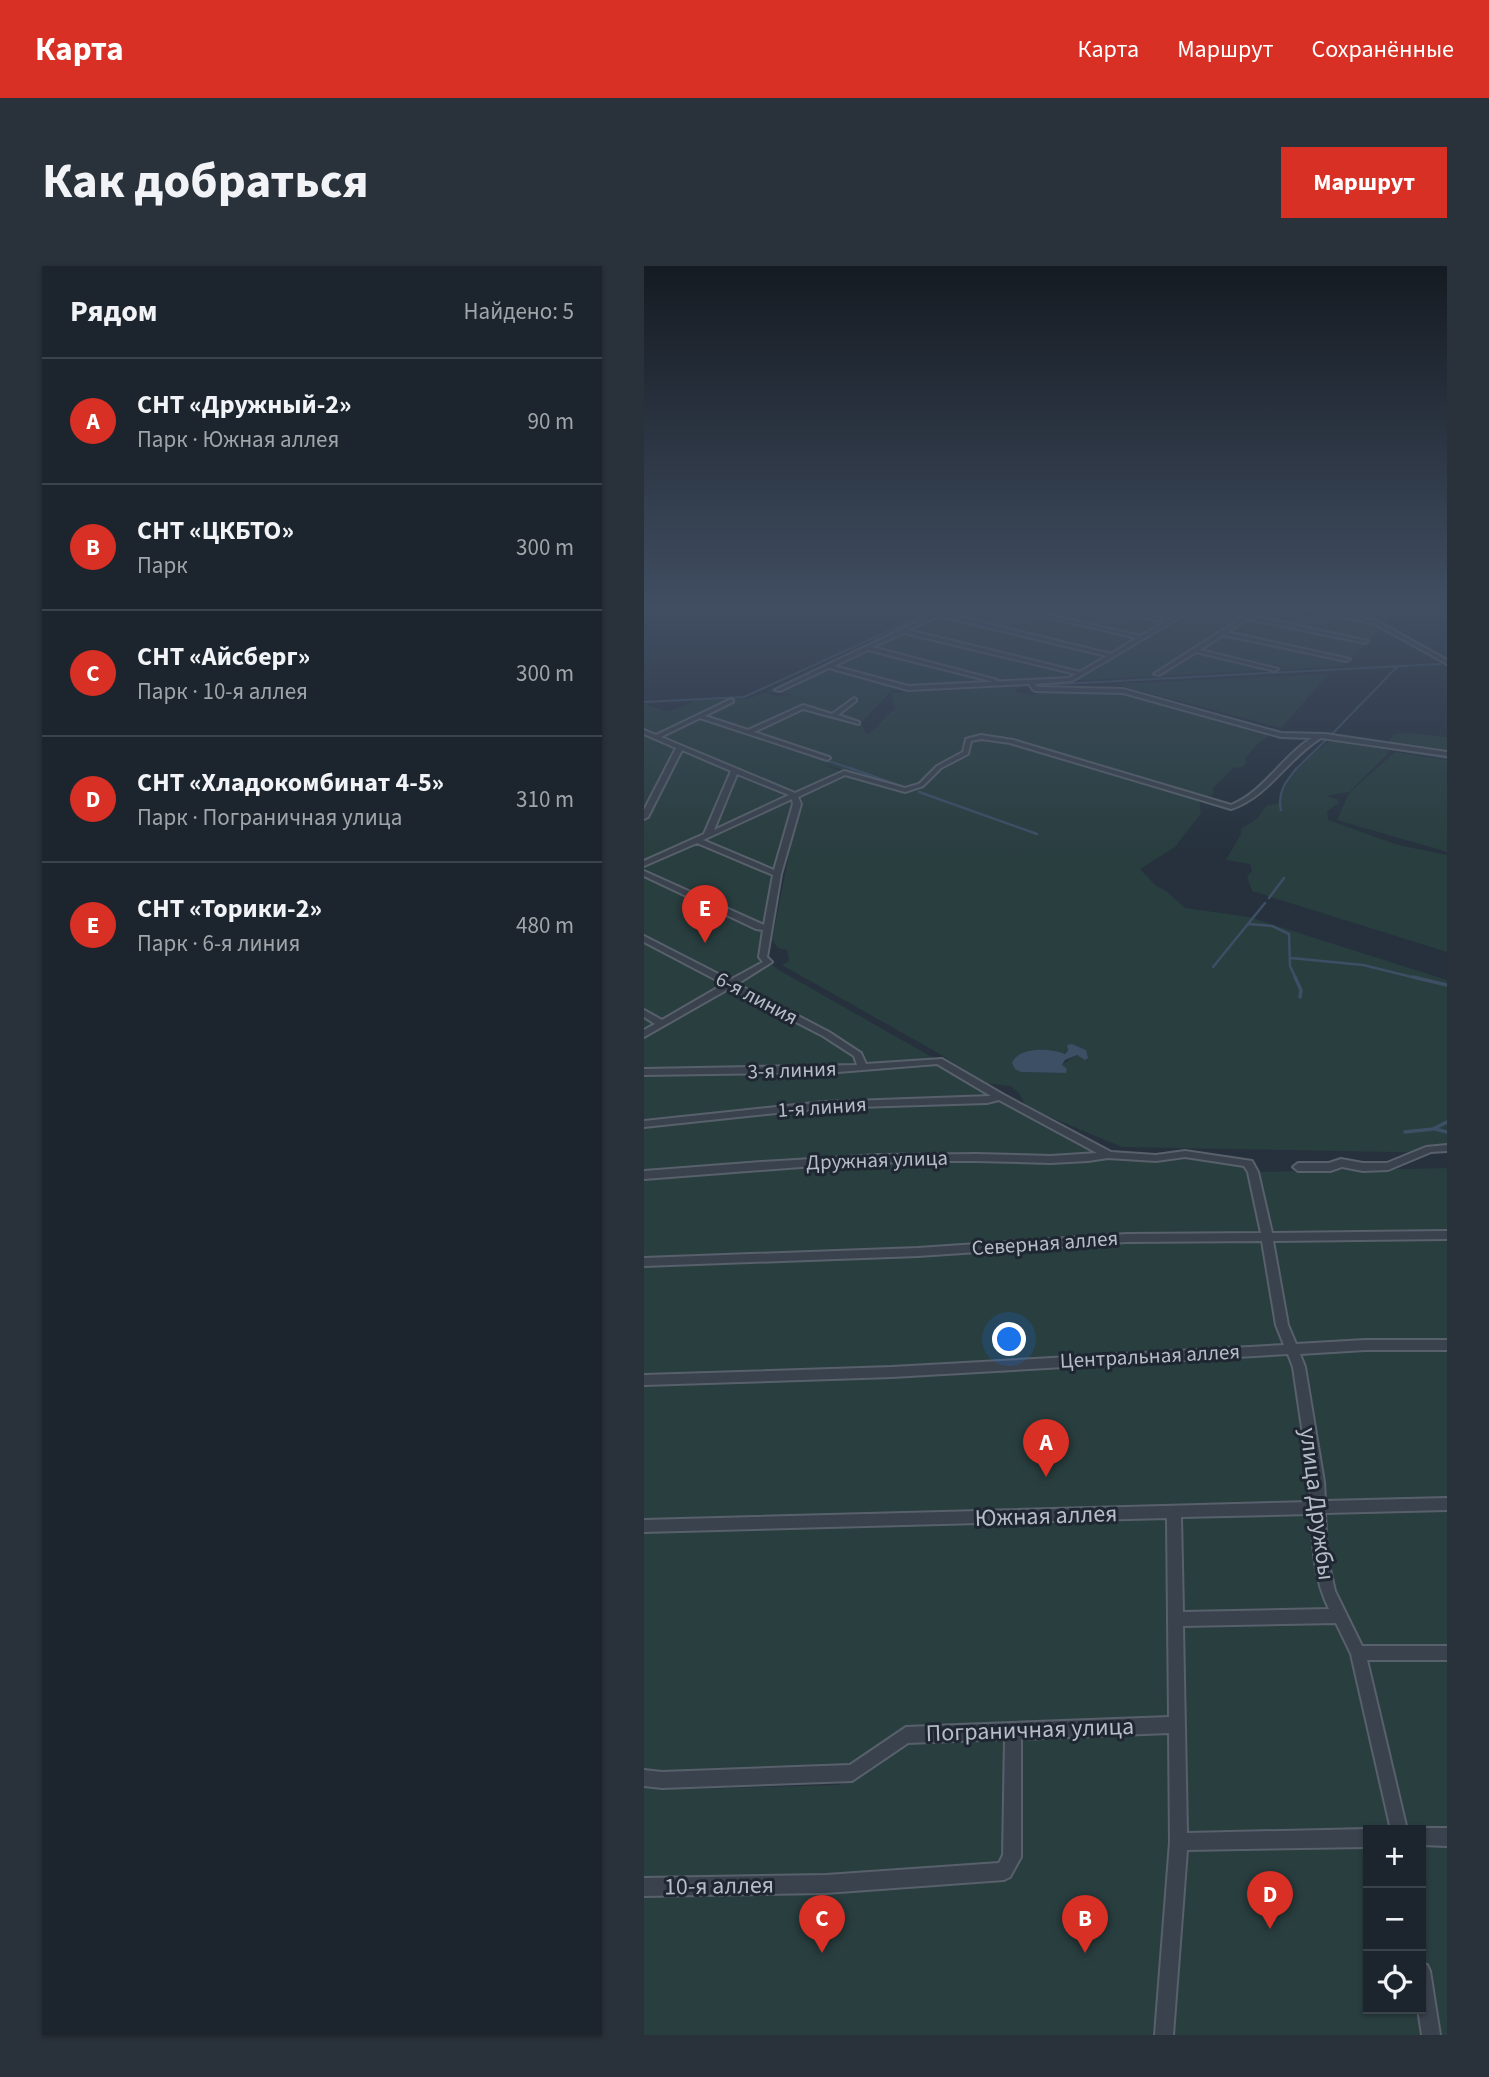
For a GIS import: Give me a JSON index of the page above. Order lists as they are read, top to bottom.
{
  "streets": {
    "street": [
      "6-я линия",
      "3-я линия",
      "1-я линия",
      "Дружная улица",
      "Северная аллея",
      "Центральная аллея",
      "улица Дружбы",
      "Южная аллея",
      "Пограничная улица",
      "10-я аллея"
    ]
  },
  "crossings": [
    ["6-я линия", "3-я линия"],
    ["3-я линия", "1-я линия"],
    ["Дружная улица", "улица Дружбы"],
    ["Северная аллея", "улица Дружбы"],
    ["Центральная аллея", "улица Дружбы"],
    ["улица Дружбы", "Южная аллея"],
    ["Пограничная улица", "10-я аллея"]
  ],
  "page": {
    "header": "Карта",
    "nav": ["Карта", "Маршрут", "Сохранённые"],
    "title": "Как добраться",
    "buttons": "Маршрут",
    "heading": ["Рядом", "Найдено: 5"],
    "list": [
      {
        "mark": "A",
        "name": "СНТ «Дружный-2»",
        "note": "Парк · Южная аллея",
        "value": "90 m"
      },
      {
        "mark": "B",
        "name": "СНТ «ЦКБТО»",
        "note": "Парк",
        "value": "300 m"
      },
      {
        "mark": "C",
        "name": "СНТ «Айсберг»",
        "note": "Парк · 10-я аллея",
        "value": "300 m"
      },
      {
        "mark": "D",
        "name": "СНТ «Хладокомбинат 4-5»",
        "note": "Парк · Пограничная улица",
        "value": "310 m"
      },
      {
        "mark": "E",
        "name": "СНТ «Торики-2»",
        "note": "Парк · 6-я линия",
        "value": "480 m"
      }
    ],
    "pins": [
      "E",
      "A",
      "D",
      "B",
      "C"
    ],
    "map_buttons": ["+", "−"]
  }
}
